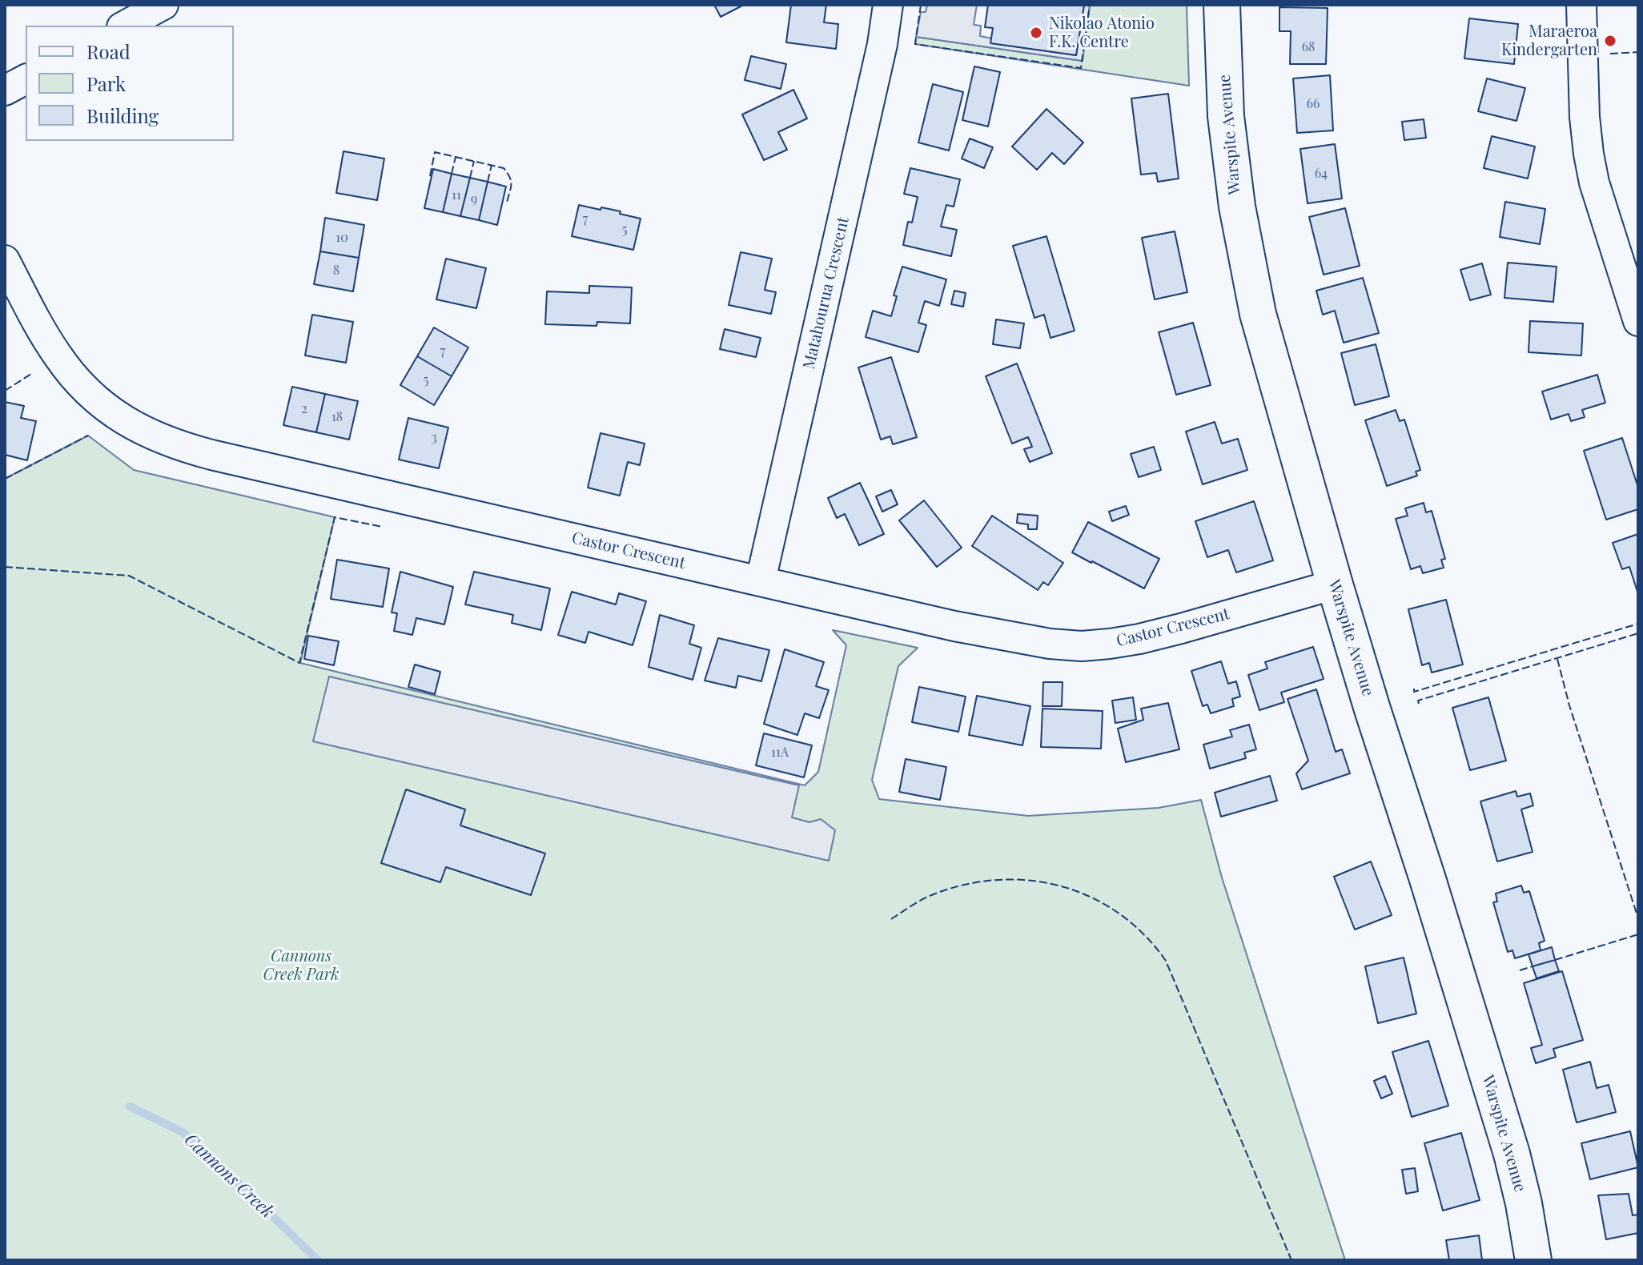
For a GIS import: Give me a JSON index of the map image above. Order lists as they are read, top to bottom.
{
  "streets": {
    "main road": ["Warspite Avenue"],
    "street": ["Matahourua Crescent", "Castor Crescent"]
  },
  "crossings": [
    ["Warspite Avenue", "Castor Crescent"],
    ["Matahourua Crescent", "Castor Crescent"]
  ],
  "water": ["Cannons Creek"],
  "parks": ["Cannons Creek Park"],
  "places": ["Nikolao Atonio F.K. Centre", "Maraeroa Kindergarten"],
  "house_numbers": [
    "68",
    "66",
    "64",
    "11",
    "9",
    "7",
    "5",
    "10",
    "8",
    "7",
    "5",
    "2",
    "18",
    "3",
    "11A"
  ],
  "legend": ["Road", "Park", "Building"]
}
